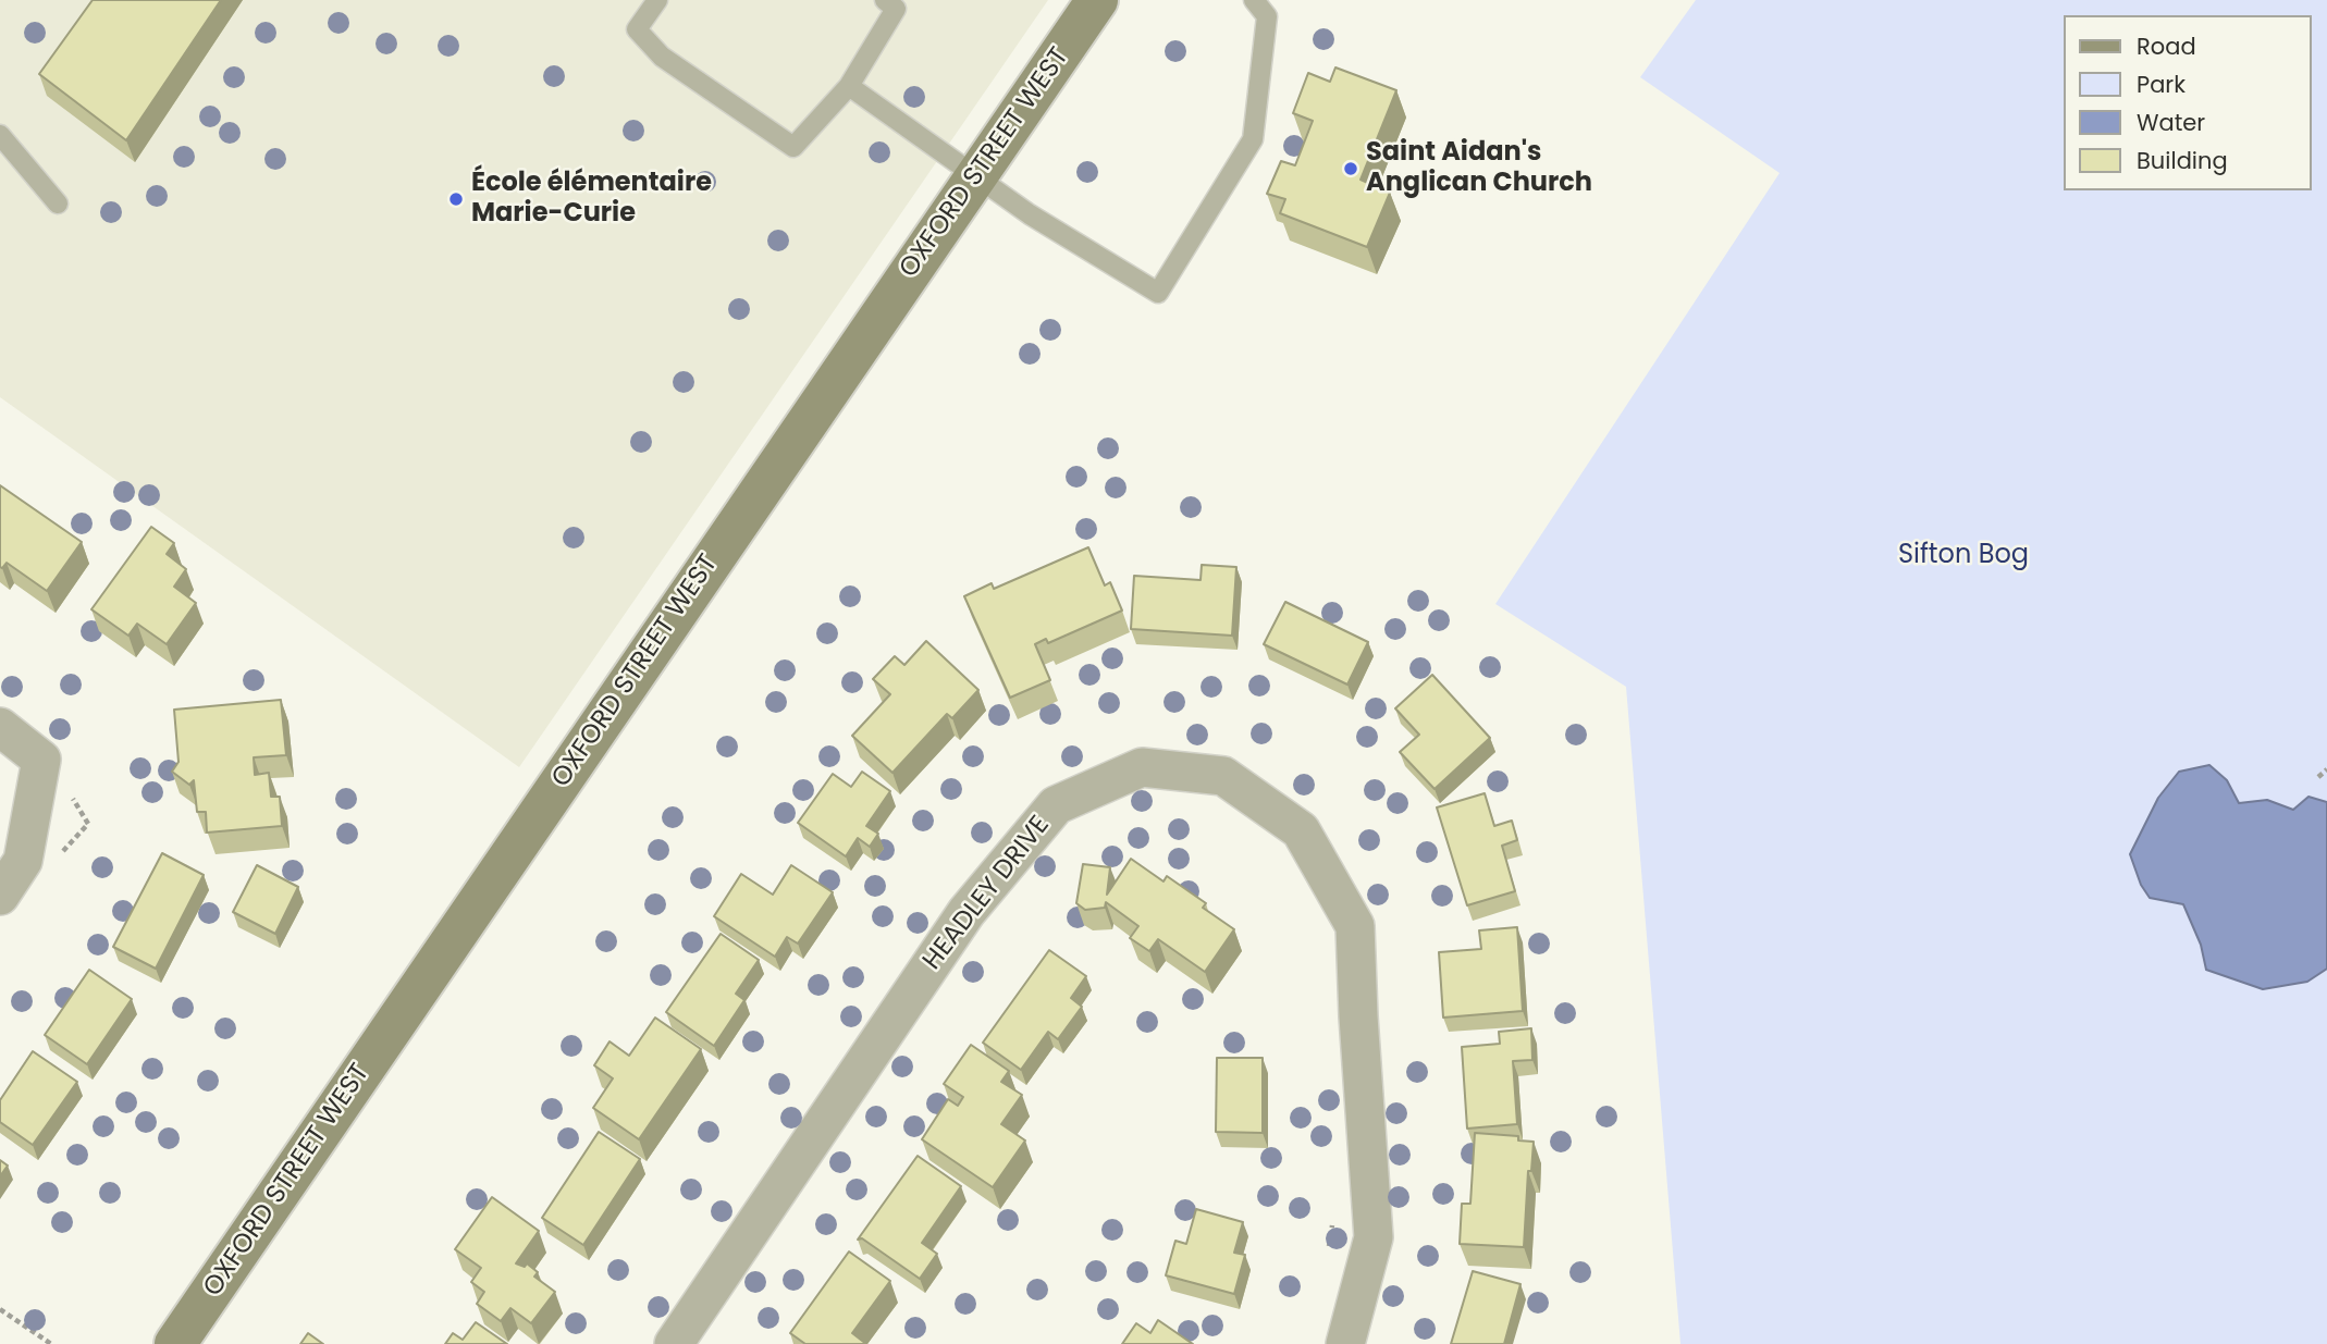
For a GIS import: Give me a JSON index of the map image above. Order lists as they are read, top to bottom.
{
  "streets": {
    "main road": ["OXFORD STREET WEST"],
    "street": ["HEADLEY DRIVE"]
  },
  "parks": ["Sifton Bog"],
  "places": ["Saint Aidan's Anglican Church", "École élémentaire Marie-Curie"],
  "legend": [
    "Road",
    "Park",
    "Water",
    "Building"
  ]
}
